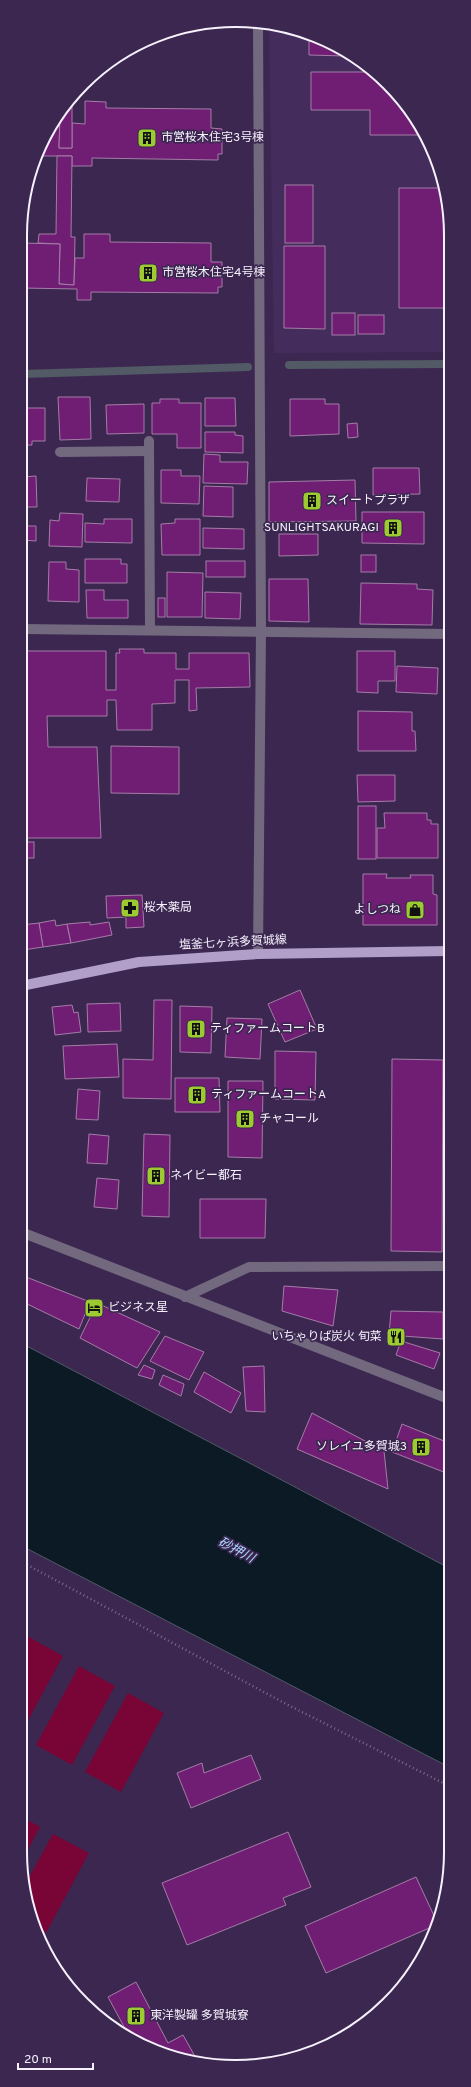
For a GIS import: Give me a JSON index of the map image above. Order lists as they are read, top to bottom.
{
  "streets": {
    "main road": ["塩釜七ヶ浜多賀城線"]
  },
  "water": ["砂押川"],
  "places": {
    "building": [
      "市営桜木住宅3号棟",
      "市営桜木住宅4号棟",
      "スイートプラザ",
      "SUNLIGHTSAKURAGI",
      "ティファームコートB",
      "ティファームコートA",
      "チャコール",
      "ネイビー都石",
      "ソレイユ多賀城3",
      "東洋製罐 多賀城寮"
    ],
    "pharmacy": ["桜木薬局"],
    "shop": ["よしつね"],
    "hotel": ["ビジネス星"],
    "restaurant": ["いちゃりば炭火 旬菜"]
  },
  "scale_bar": "20 m"
}
